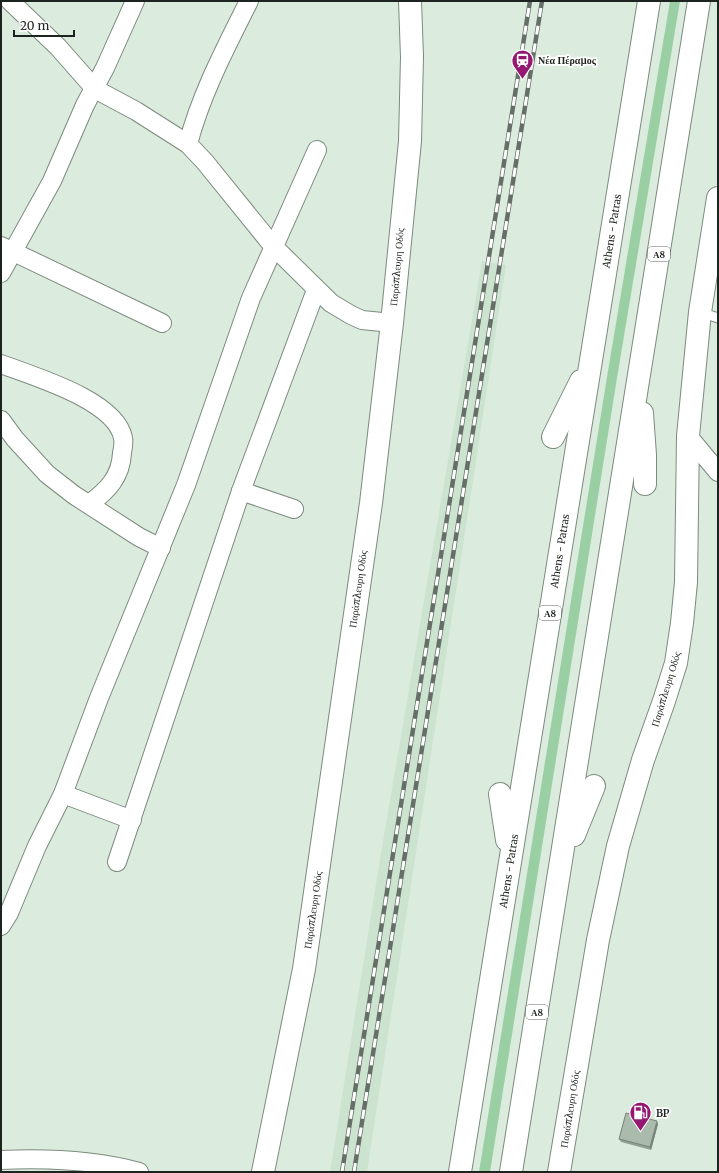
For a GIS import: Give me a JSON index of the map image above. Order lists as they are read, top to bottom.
{
  "streets": {
    "main road": ["Athens - Patras", "Α8", "Παράπλευρη Οδός"]
  },
  "places": {
    "station": ["Νέα Πέραμος"],
    "fuel station": ["BP"]
  },
  "scale_bar": "20 m"
}
